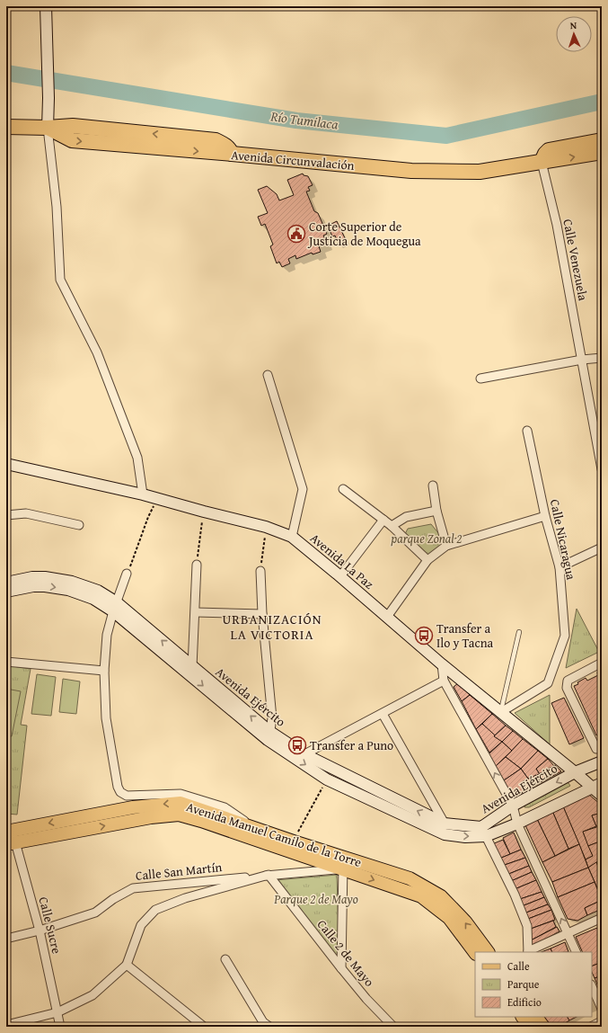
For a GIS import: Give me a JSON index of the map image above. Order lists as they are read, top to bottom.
{
  "streets": {
    "highway": ["Avenida Circunvalación"],
    "main road": ["Avenida La Paz", "Avenida Ejército", "Avenida Manuel Camilo de la Torre"],
    "street": [
      "Calle Venezuela",
      "Calle Nicaragua",
      "Calle San Martín",
      "Calle Sucre",
      "Calle 2 de Mayo"
    ]
  },
  "crossings": [
    ["Avenida Circunvalación", "Calle Venezuela"],
    ["Calle Nicaragua", "Avenida La Paz"],
    ["Avenida La Paz", "Avenida Ejército"],
    ["Avenida Manuel Camilo de la Torre", "Calle San Martín"],
    ["Avenida Manuel Camilo de la Torre", "Calle Sucre"],
    ["Calle San Martín", "Calle Sucre"],
    ["Calle San Martín", "Calle 2 de Mayo"]
  ],
  "districts": ["URBANIZACIÓN LA VICTORIA"],
  "water": ["Río Tumilaca"],
  "parks": ["parque Zonal 2", "Parque 2 de Mayo"],
  "places": {
    "public building": ["Corte Superior de Justicia de Moquegua"],
    "bus stop": ["Transfer a Ilo y Tacna", "Transfer a Puno"]
  },
  "legend": ["Calle", "Parque", "Edificio"],
  "north": "top"
}
